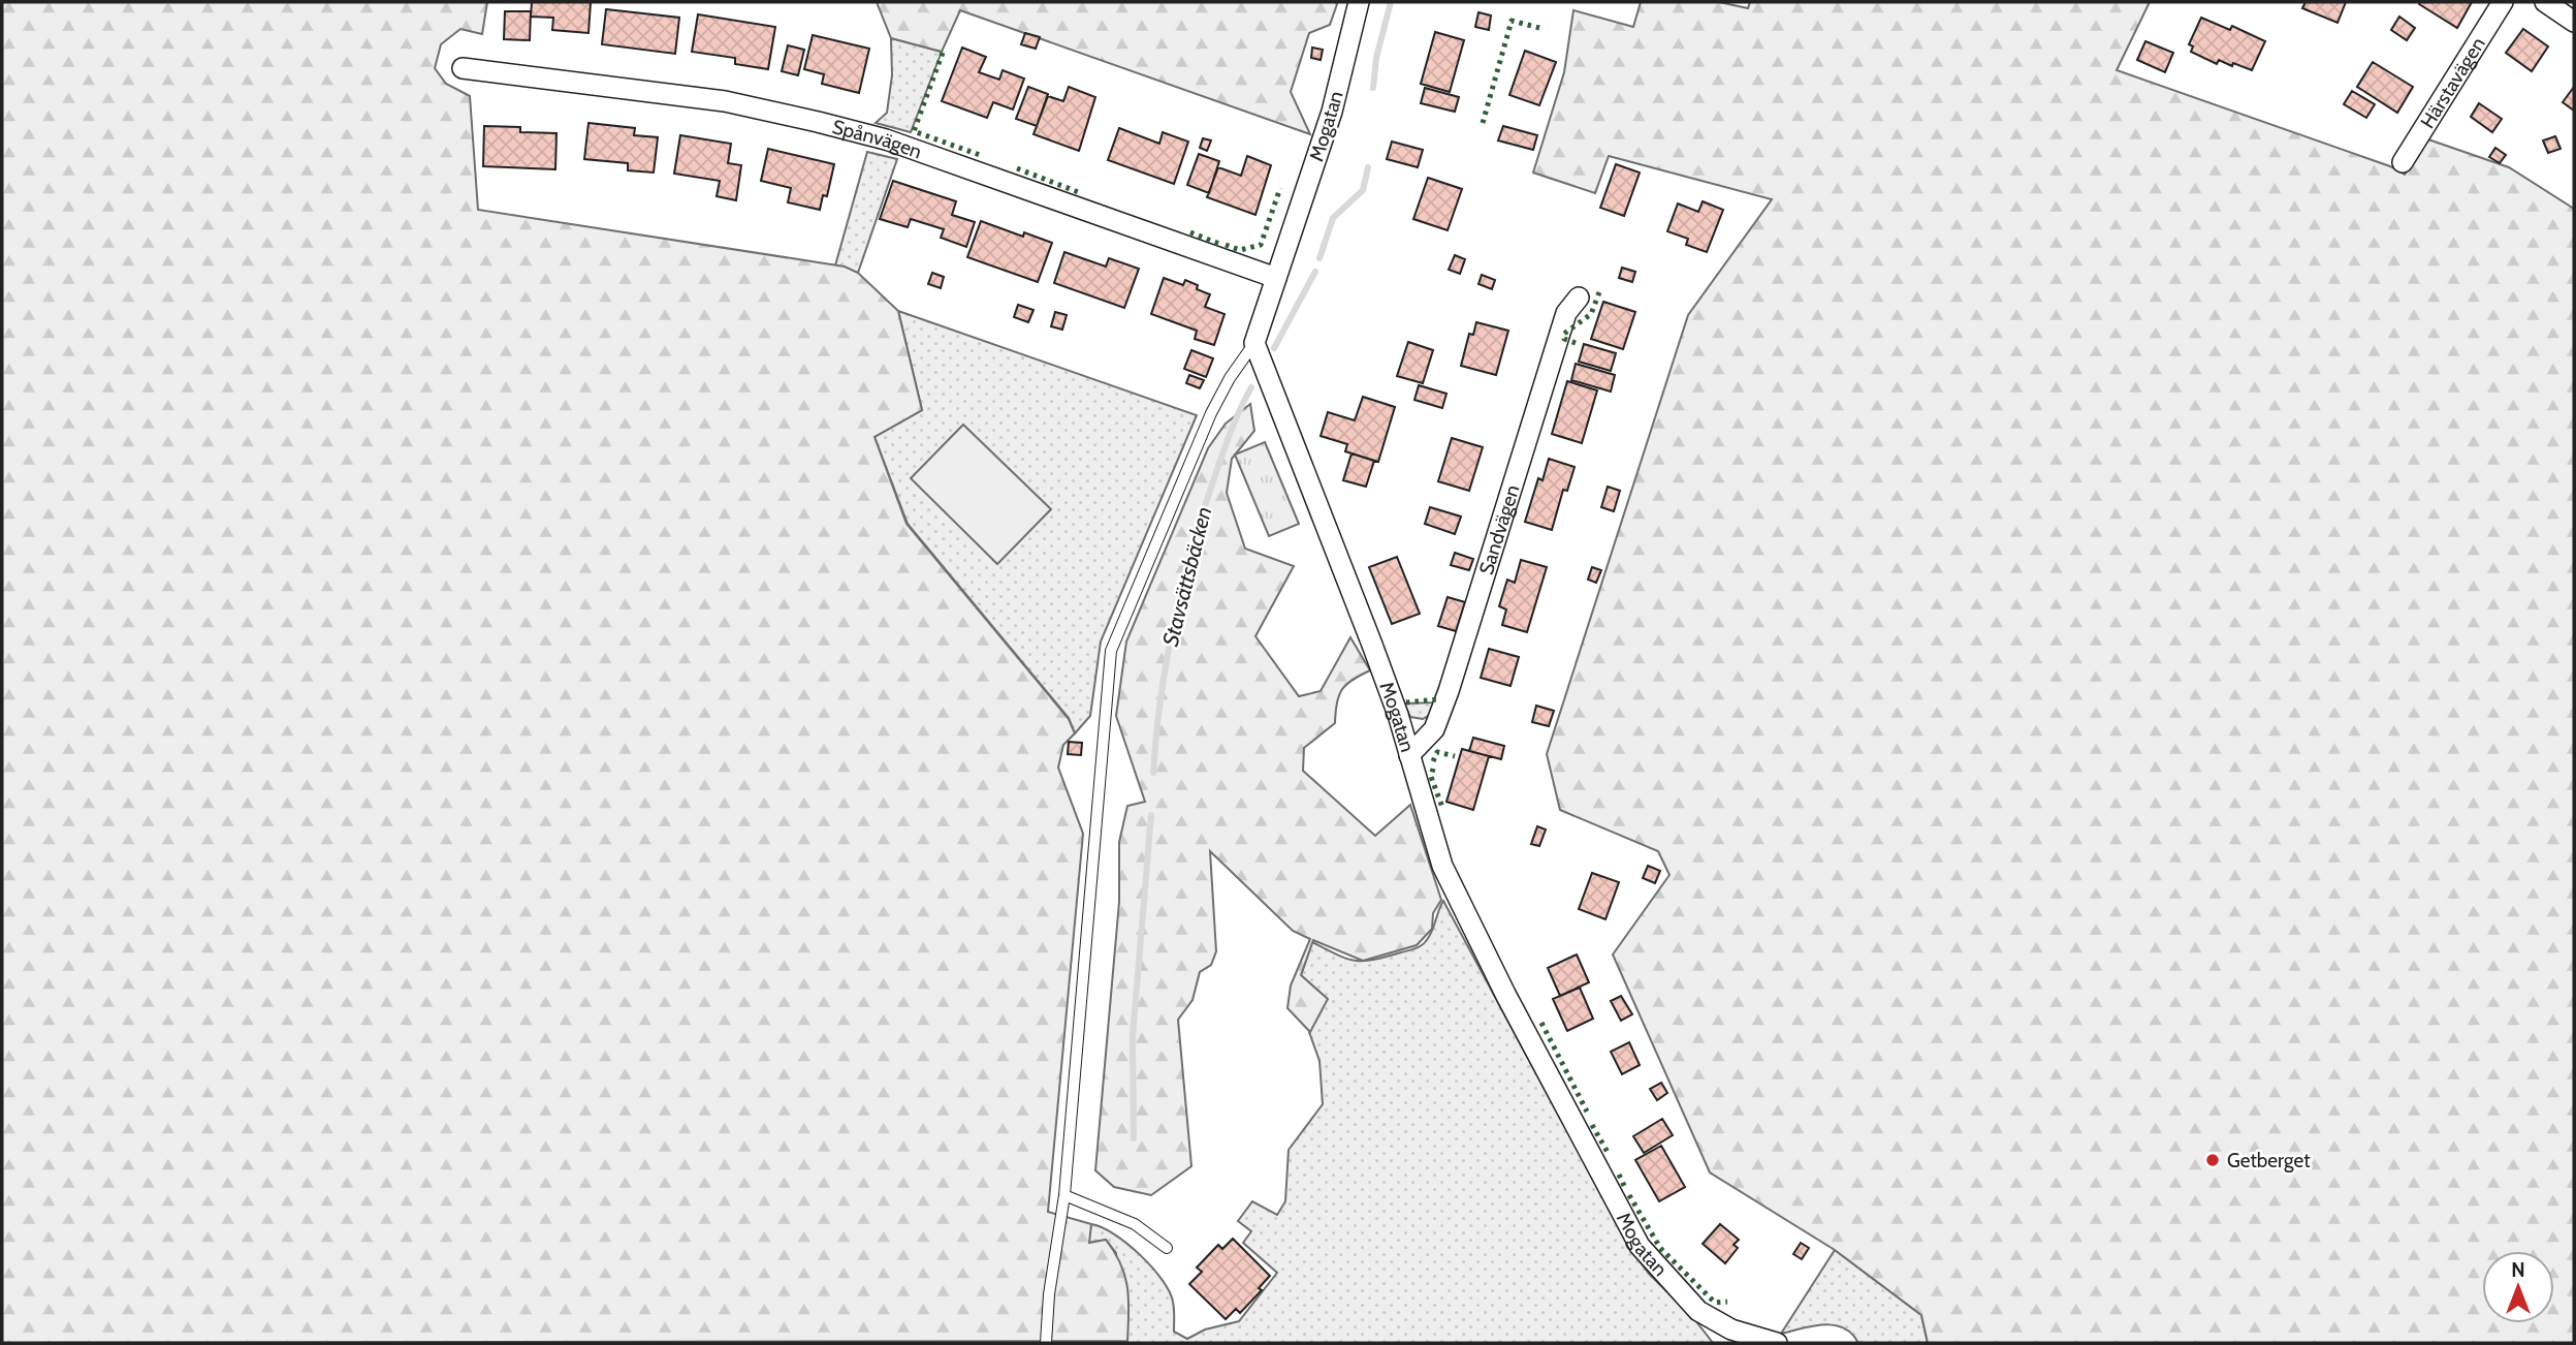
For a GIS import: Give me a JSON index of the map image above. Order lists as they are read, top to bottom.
{
  "streets": {
    "street": [
      "Härstavägen",
      "Mogatan",
      "Spånvägen",
      "Sandvägen"
    ]
  },
  "crossings": [
    ["Mogatan", "Spånvägen"],
    ["Mogatan", "Sandvägen"]
  ],
  "water": ["Stavsättsbäcken"],
  "places": ["Getberget"],
  "north": "top"
}
